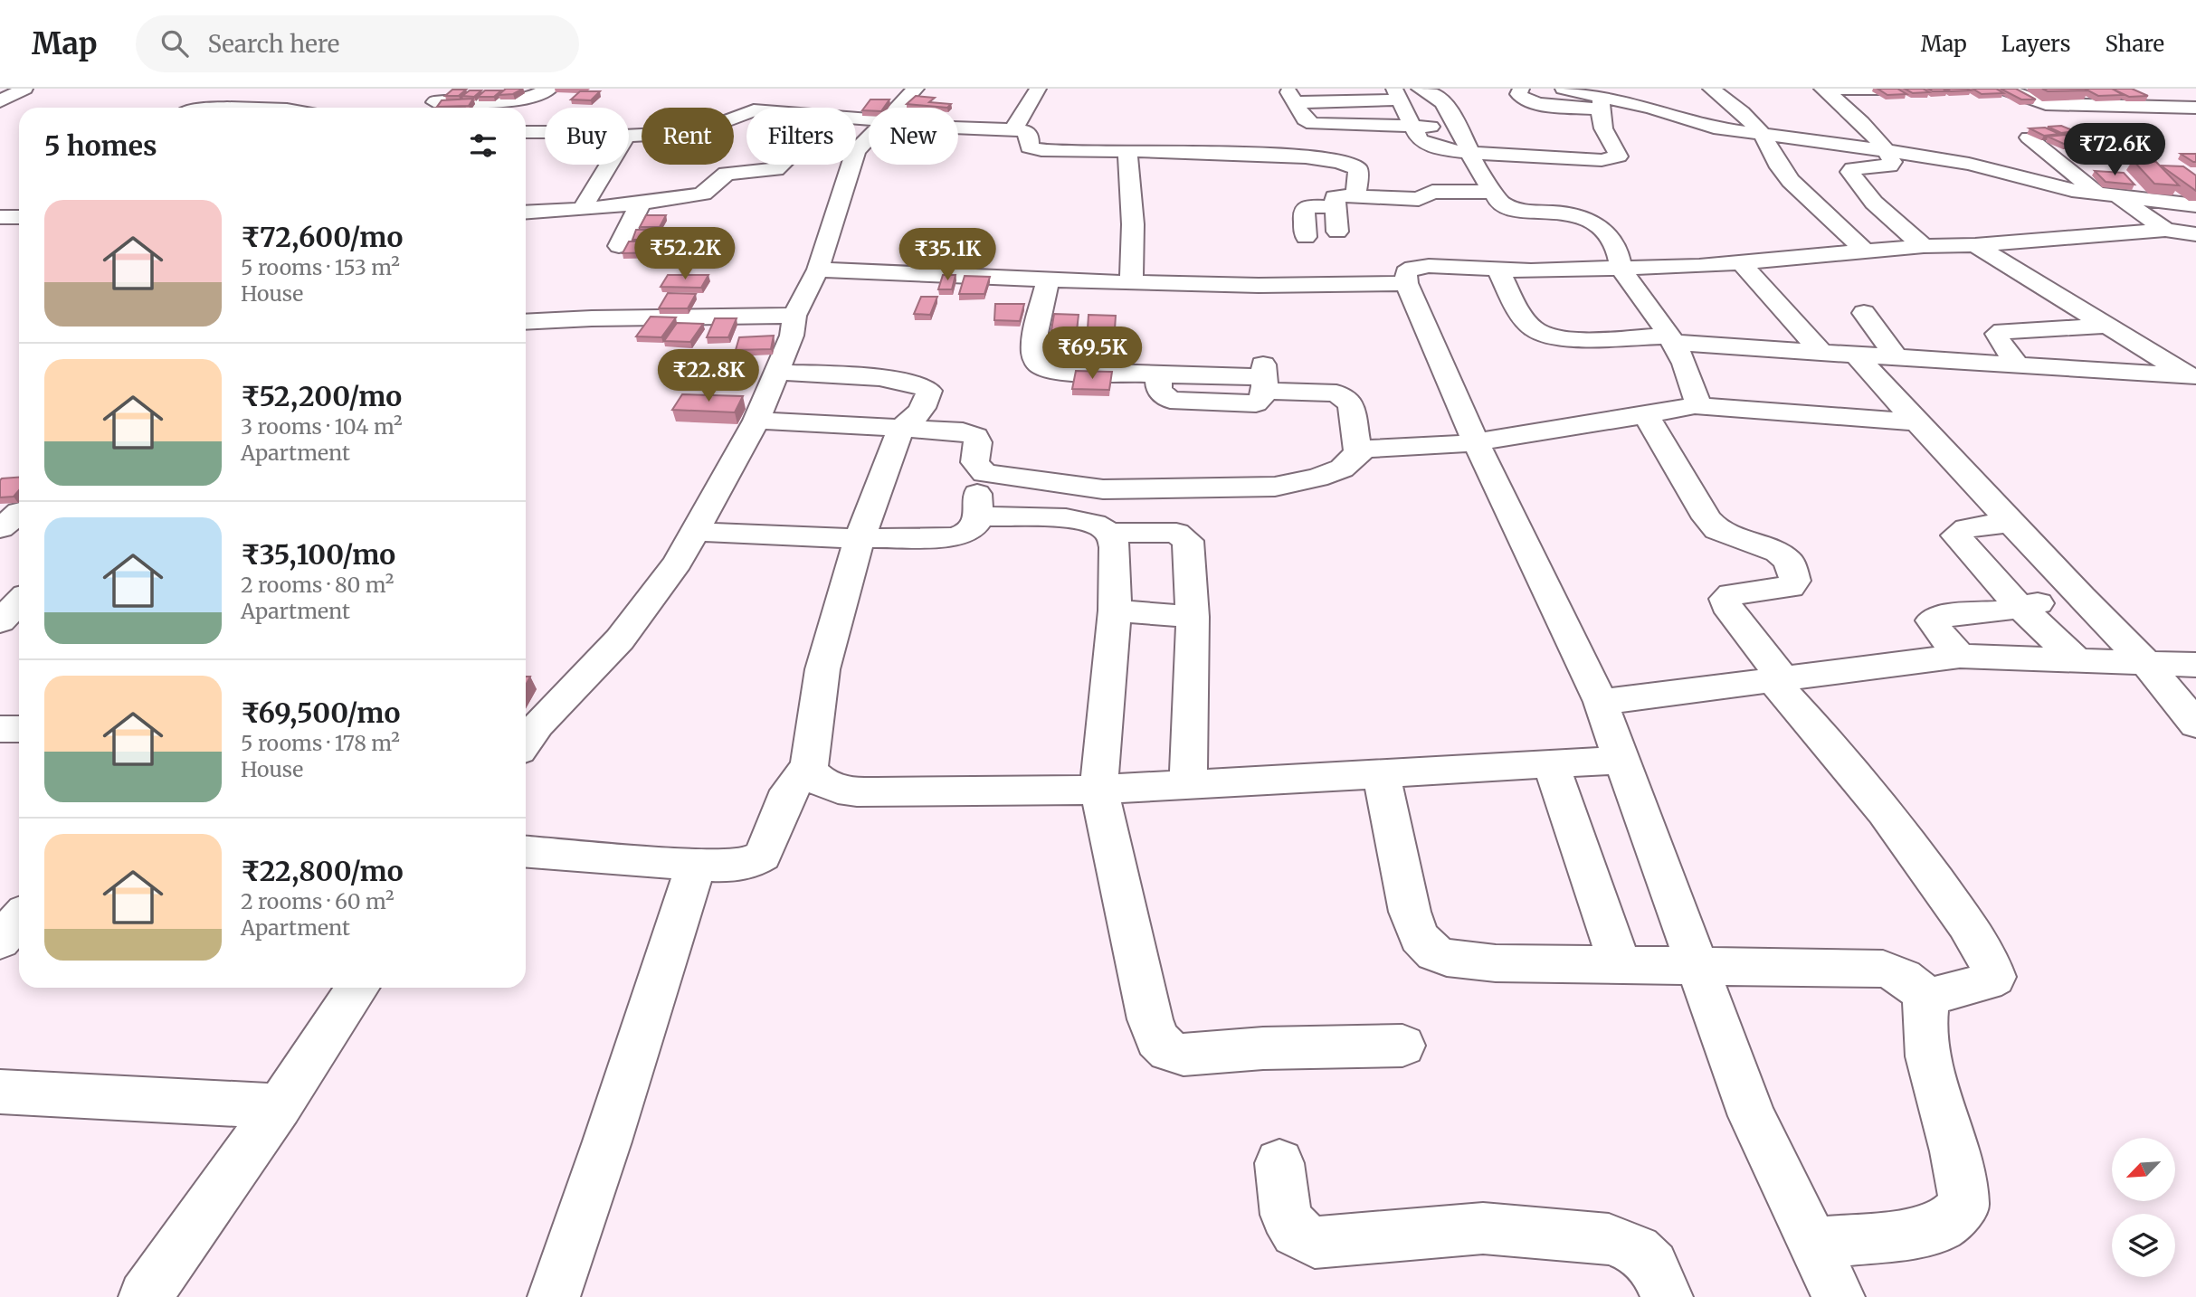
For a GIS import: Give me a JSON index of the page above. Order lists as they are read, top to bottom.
{
  "north": "bottom left",
  "page": {
    "header": "Map",
    "search": "Search here",
    "nav": ["Map", "Layers", "Share"],
    "chip": [
      "Buy",
      "Rent",
      "Filters",
      "New"
    ],
    "heading": "5 homes",
    "price": [
      "₹72.6K",
      "₹52.2K",
      "₹35.1K",
      "₹69.5K",
      "₹22.8K"
    ],
    "list": [
      {
        "name": "₹72,600/mo",
        "note": "5 rooms · 153 m² · House"
      },
      {
        "name": "₹52,200/mo",
        "note": "3 rooms · 104 m² · Apartment"
      },
      {
        "name": "₹35,100/mo",
        "note": "2 rooms · 80 m² · Apartment"
      },
      {
        "name": "₹69,500/mo",
        "note": "5 rooms · 178 m² · House"
      },
      {
        "name": "₹22,800/mo",
        "note": "2 rooms · 60 m² · Apartment"
      }
    ]
  }
}
